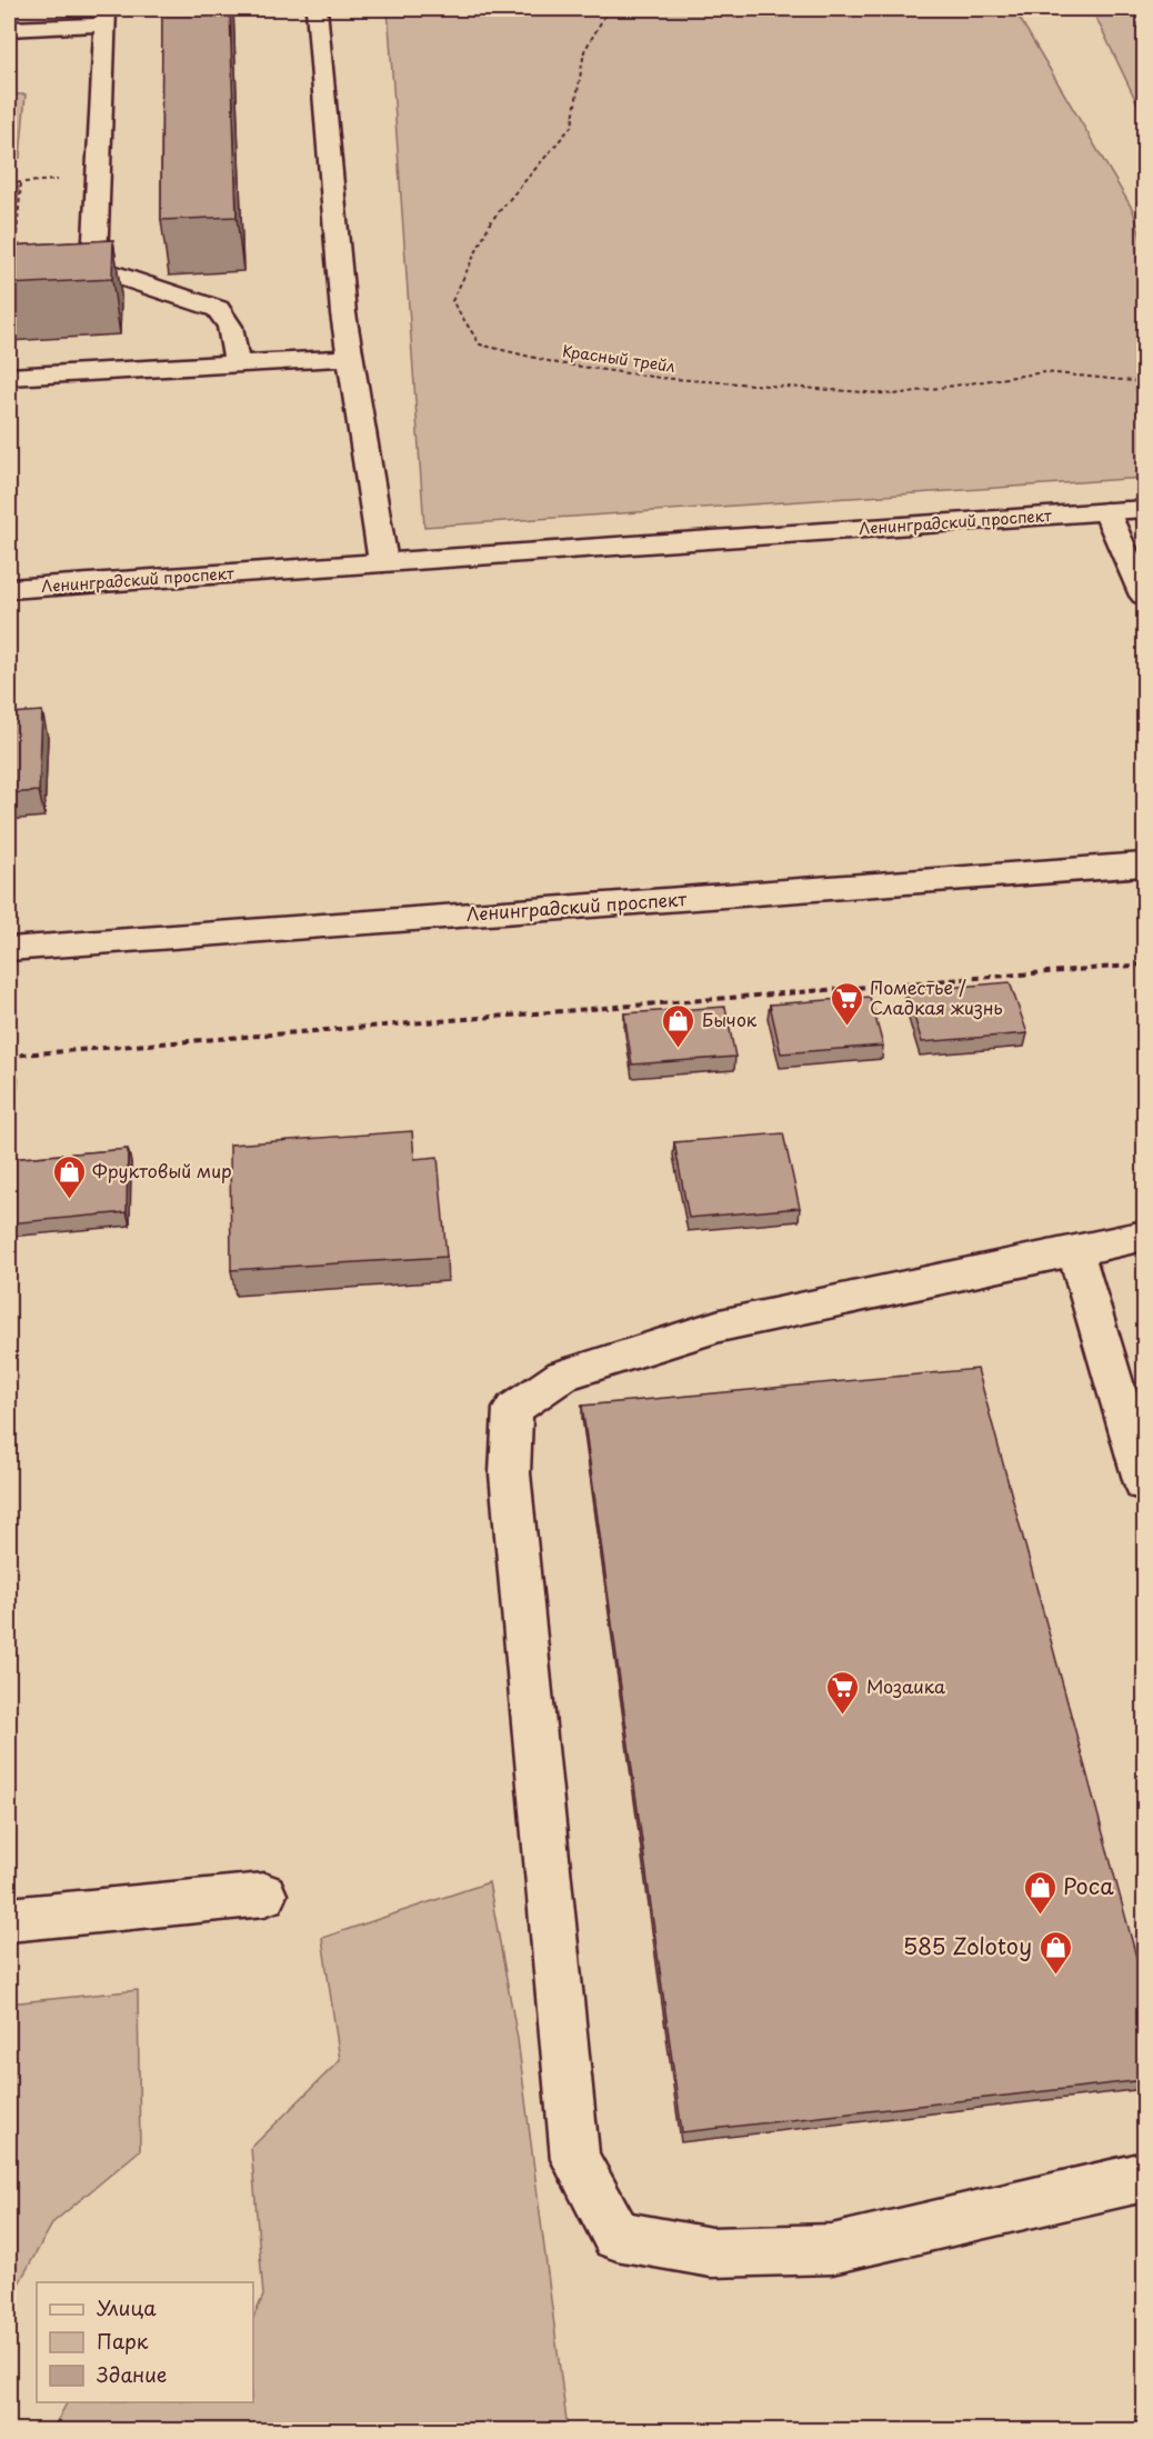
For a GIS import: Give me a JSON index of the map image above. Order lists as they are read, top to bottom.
{
  "streets": {
    "main road": ["Ленинградский проспект"],
    "path": ["Красный трейл"]
  },
  "places": {
    "supermarket": ["Поместье / Сладкая жизнь", "Мозаика"],
    "shop": [
      "Бычок",
      "Фруктовый мир",
      "Роса",
      "585 Zolotoy"
    ]
  },
  "legend": ["Улица", "Парк", "Здание"]
}
